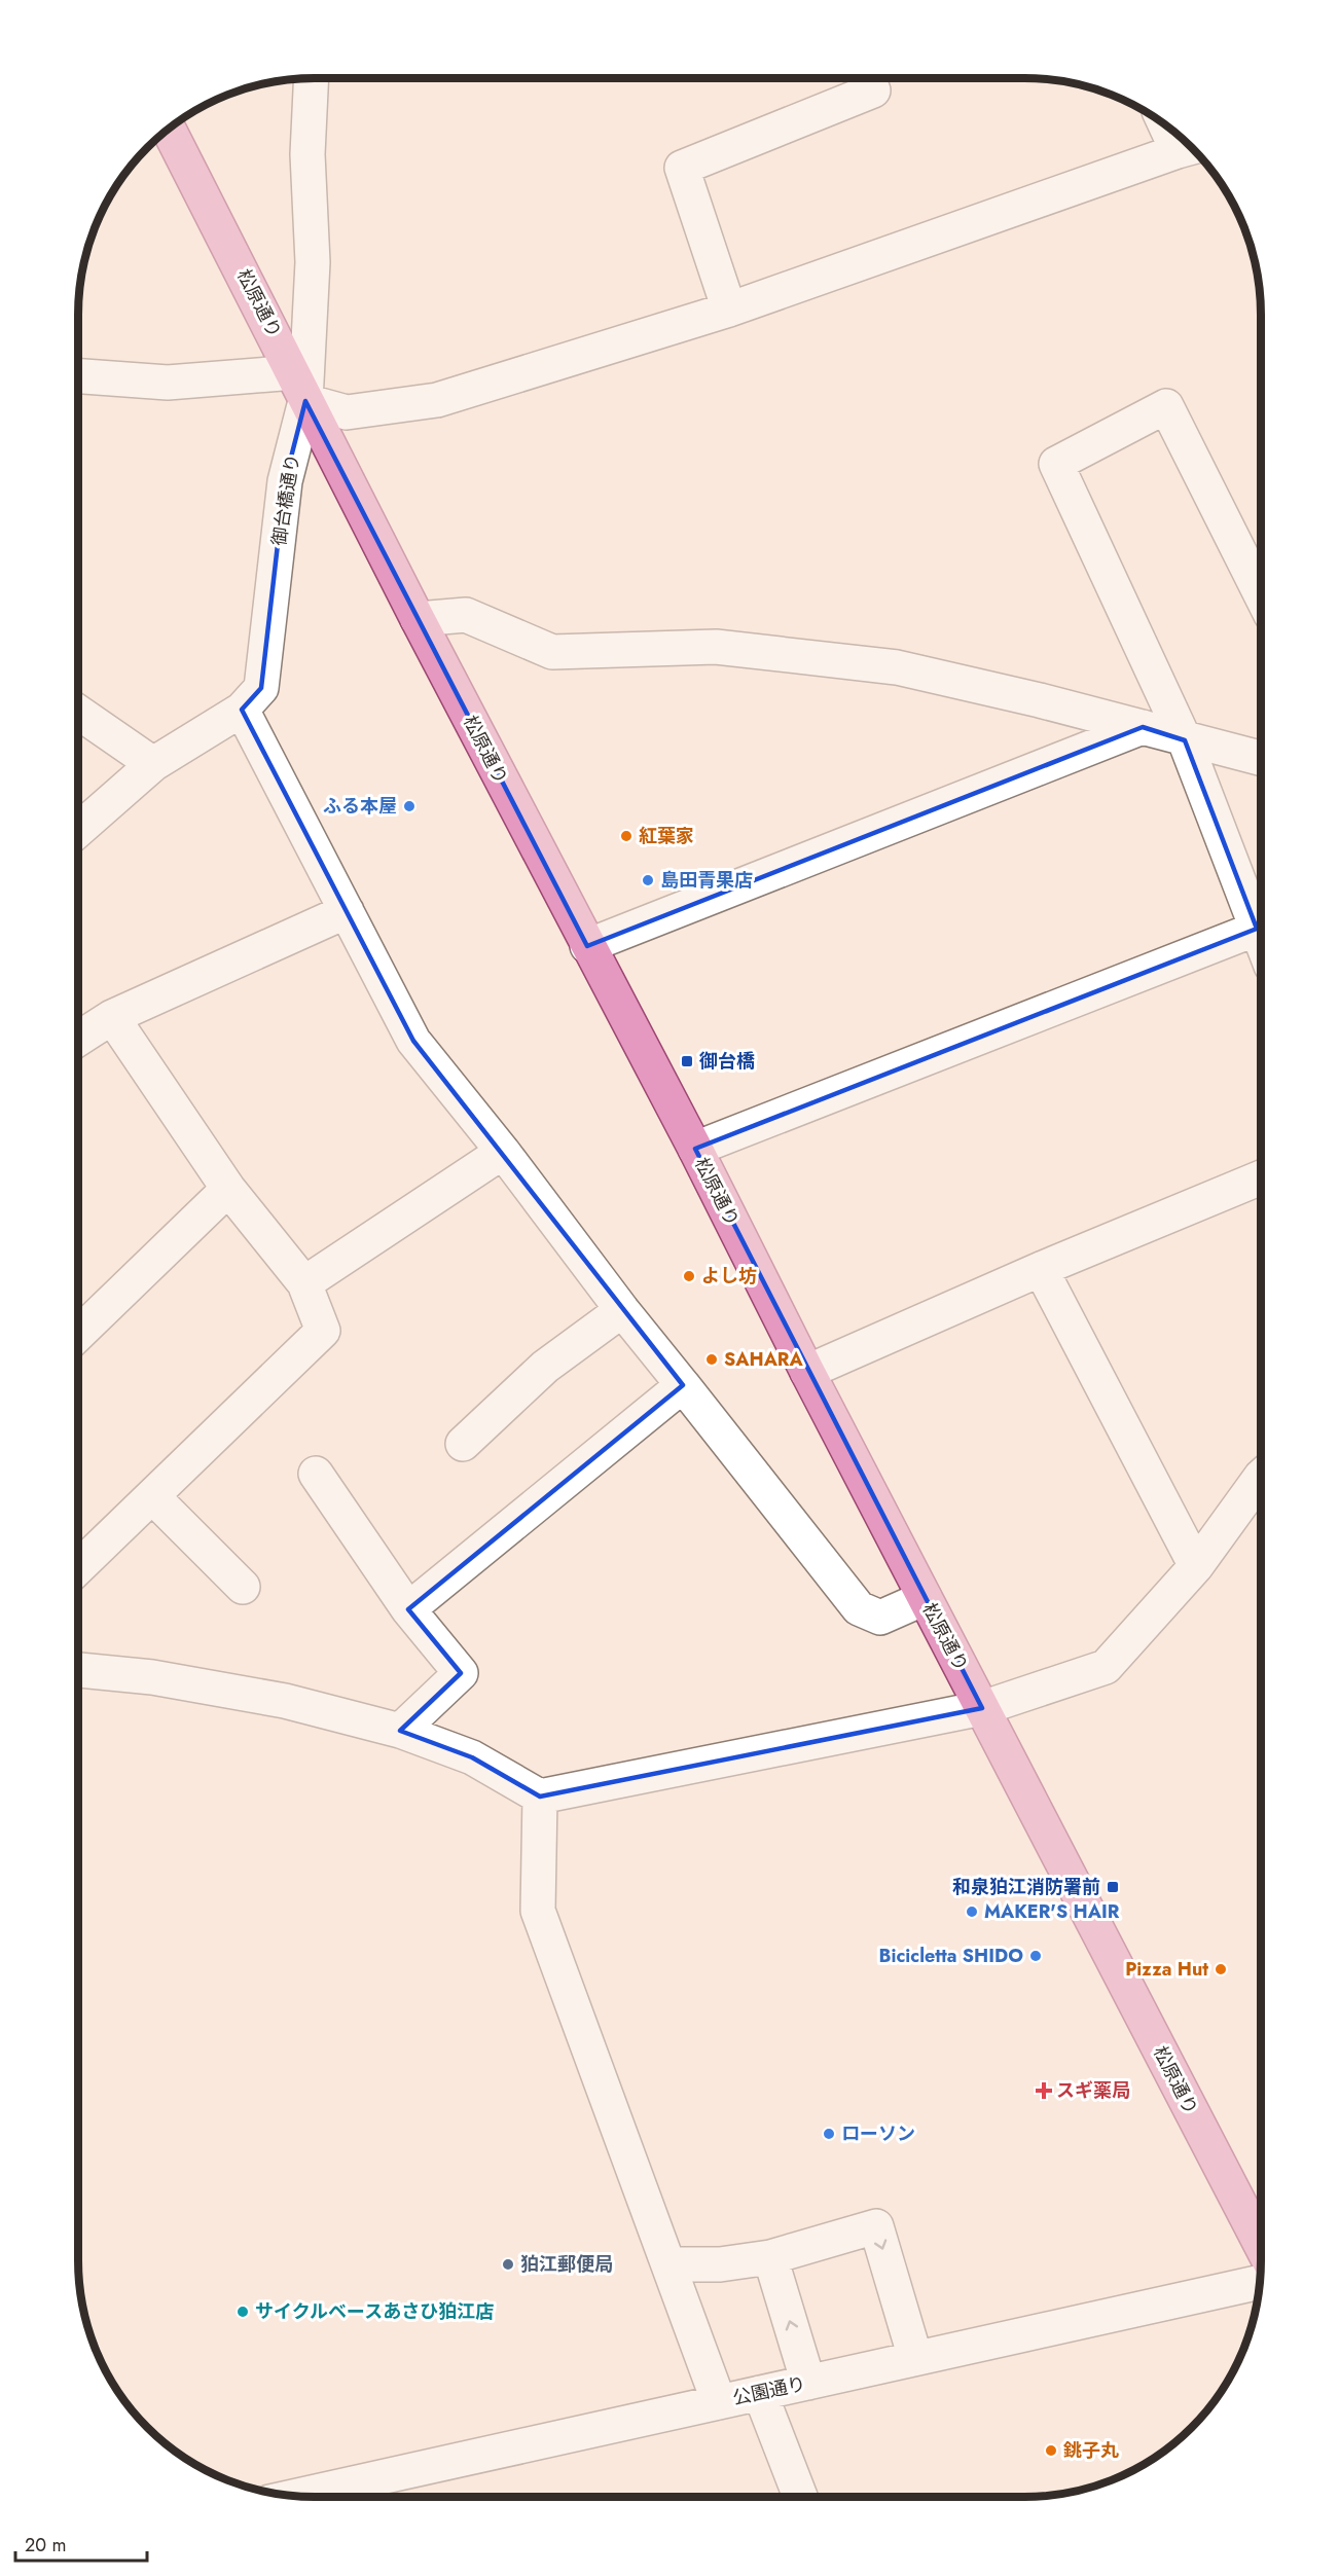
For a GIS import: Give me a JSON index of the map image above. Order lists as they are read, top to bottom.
{
  "streets": {
    "main road": ["松原通り"],
    "street": ["御台橋通り", "公園通り"]
  },
  "crossings": [
    ["松原通り", "御台橋通り"]
  ],
  "places": {
    "other": [
      "ふる本屋",
      "紅葉家",
      "島田青果店",
      "よし坊",
      "SAHARA",
      "MAKER'S HAIR",
      "Bicicletta SHIDO",
      "Pizza Hut",
      "ローソン",
      "狛江郵便局",
      "サイクルベースあさひ狛江店",
      "銚子丸"
    ],
    "transit": ["御台橋", "和泉狛江消防署前"],
    "health": ["スギ薬局"]
  },
  "scale_bar": "20 m"
}
